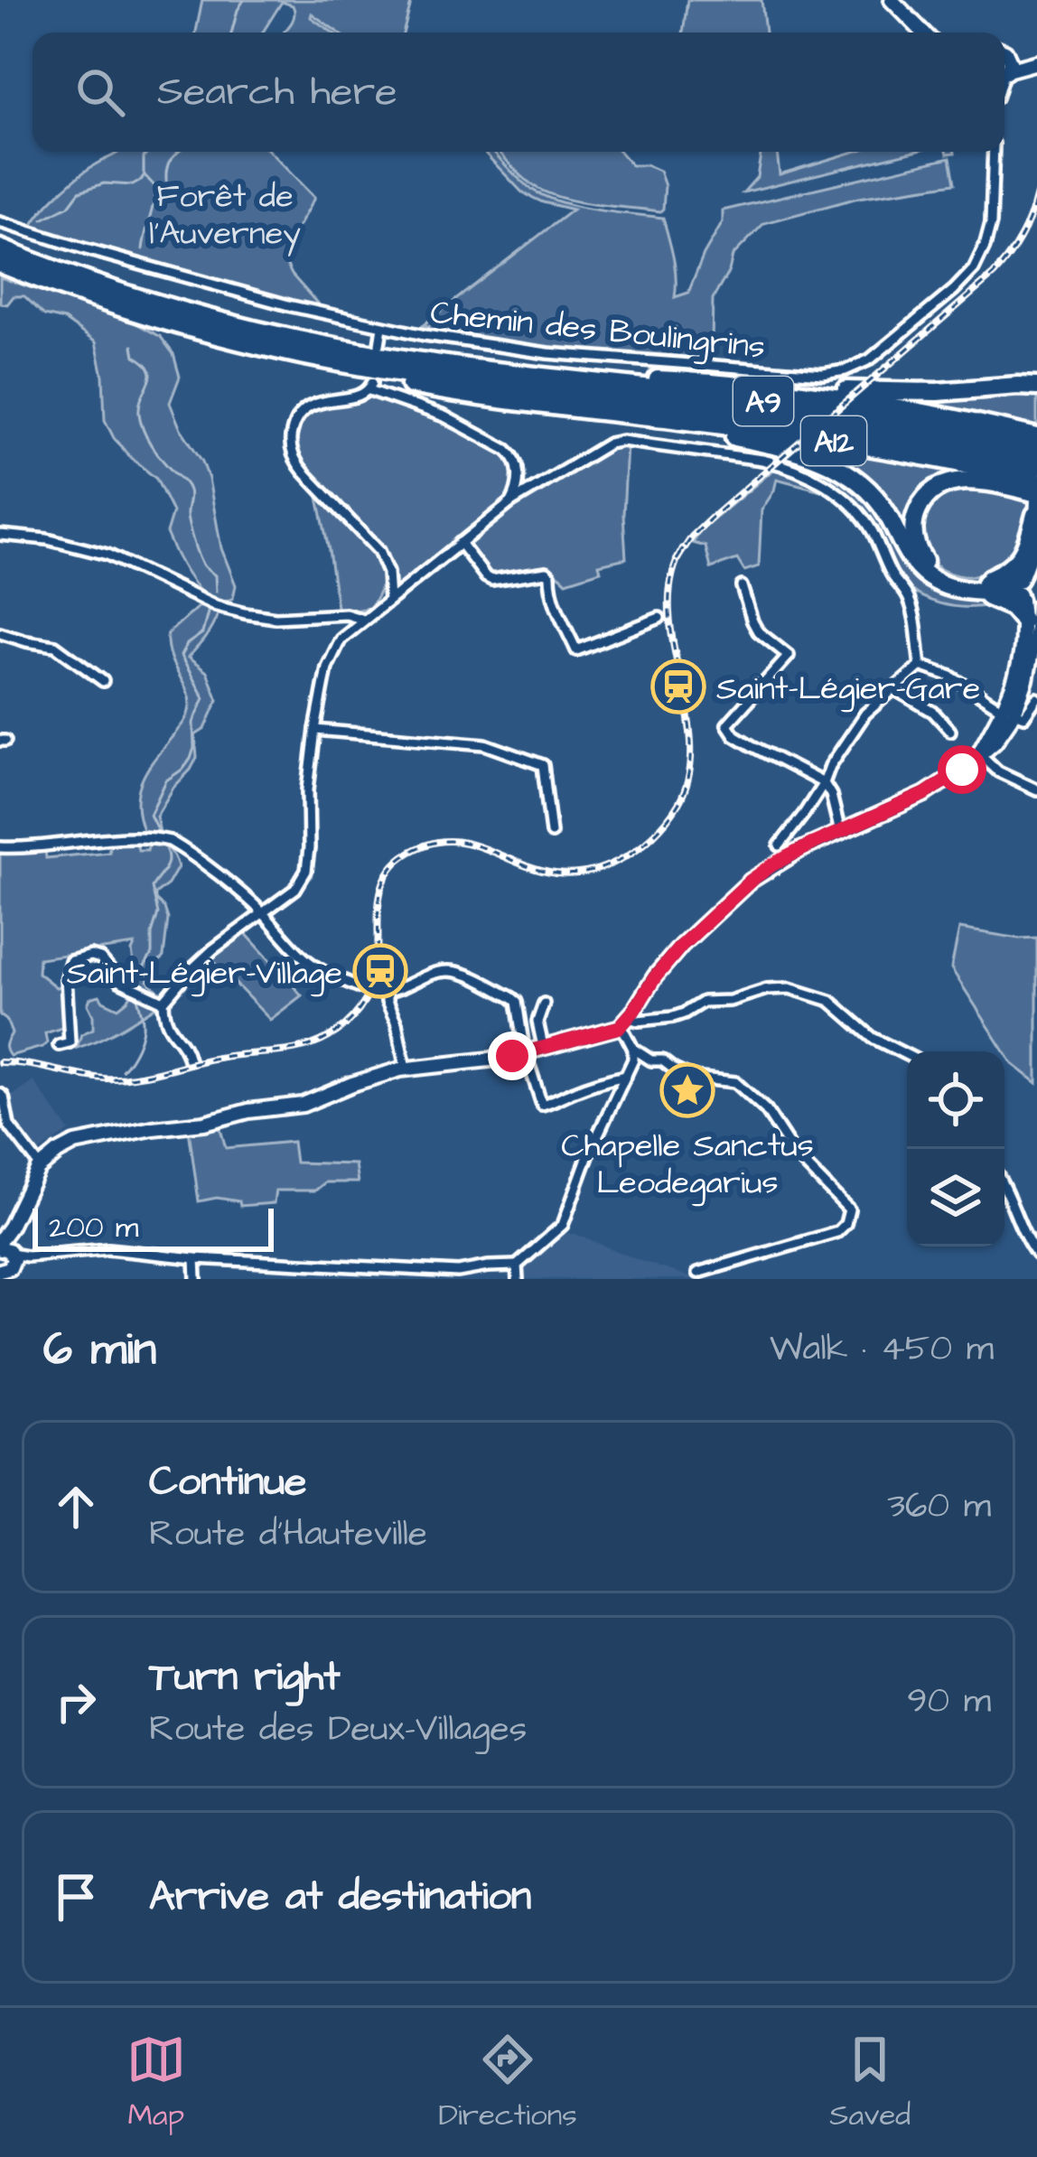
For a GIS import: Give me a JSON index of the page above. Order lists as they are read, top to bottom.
{
  "streets": {
    "highway": ["A9", "A12"],
    "street": ["Chemin des Boulingrins"]
  },
  "crossings": [
    ["A9", "A12"]
  ],
  "parks": ["Forêt de l'Auverney"],
  "places": {
    "station": ["Saint-Légier-Gare", "Saint-Légier-Village"],
    "place": ["Chapelle Sanctus Leodegarius"]
  },
  "scale_bar": "200 m",
  "page": {
    "search": "Search here",
    "scale": "200 m",
    "heading": ["6 min", "Walk · 450 m"],
    "list": [
      ["Continue", "Route d'Hauteville", "360 m"],
      ["Turn right", "Route des Deux-Villages", "90 m"],
      "Arrive at destination"
    ],
    "nav": ["Map", "Directions", "Saved"]
  }
}
